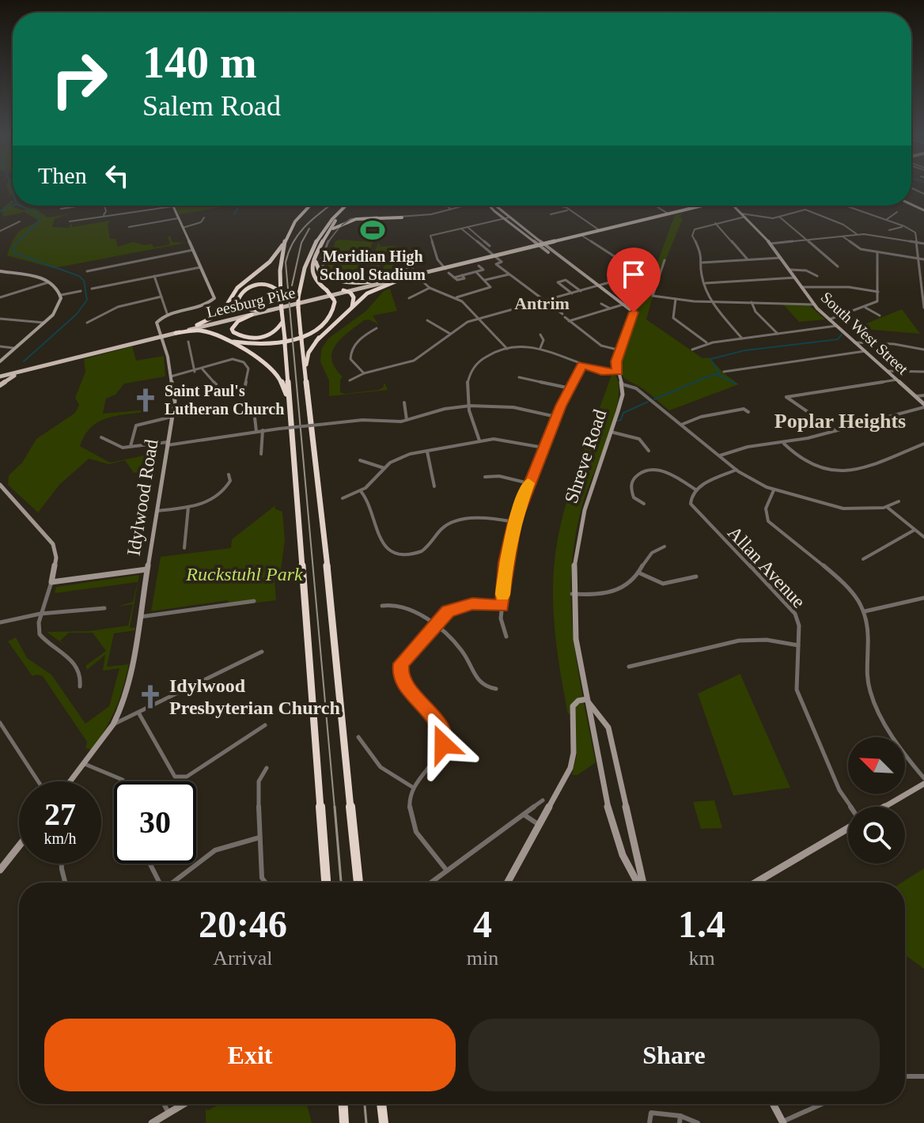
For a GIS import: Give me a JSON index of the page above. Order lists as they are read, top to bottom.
{
  "streets": {
    "main road": [
      "Leesburg Pike",
      "South West Street",
      "Shreve Road",
      "Idylwood Road"
    ],
    "street": ["Allan Avenue"]
  },
  "crossings": [
    ["Leesburg Pike", "Idylwood Road"]
  ],
  "districts": ["Antrim", "Poplar Heights"],
  "parks": ["Ruckstuhl Park"],
  "places": {
    "sports": ["Meridian High School Stadium"],
    "church": ["Saint Paul's Lutheran Church", "Idylwood Presbyterian Church"]
  },
  "north": "top left",
  "page": {
    "turn": ["140 m", "Salem Road"],
    "then": "Then",
    "speed": "27 km/h",
    "limit": "30",
    "eta": [
      "20:46",
      "Arrival",
      "4",
      "min",
      "1.4",
      "km"
    ],
    "buttons": ["Exit", "Share"]
  }
}
